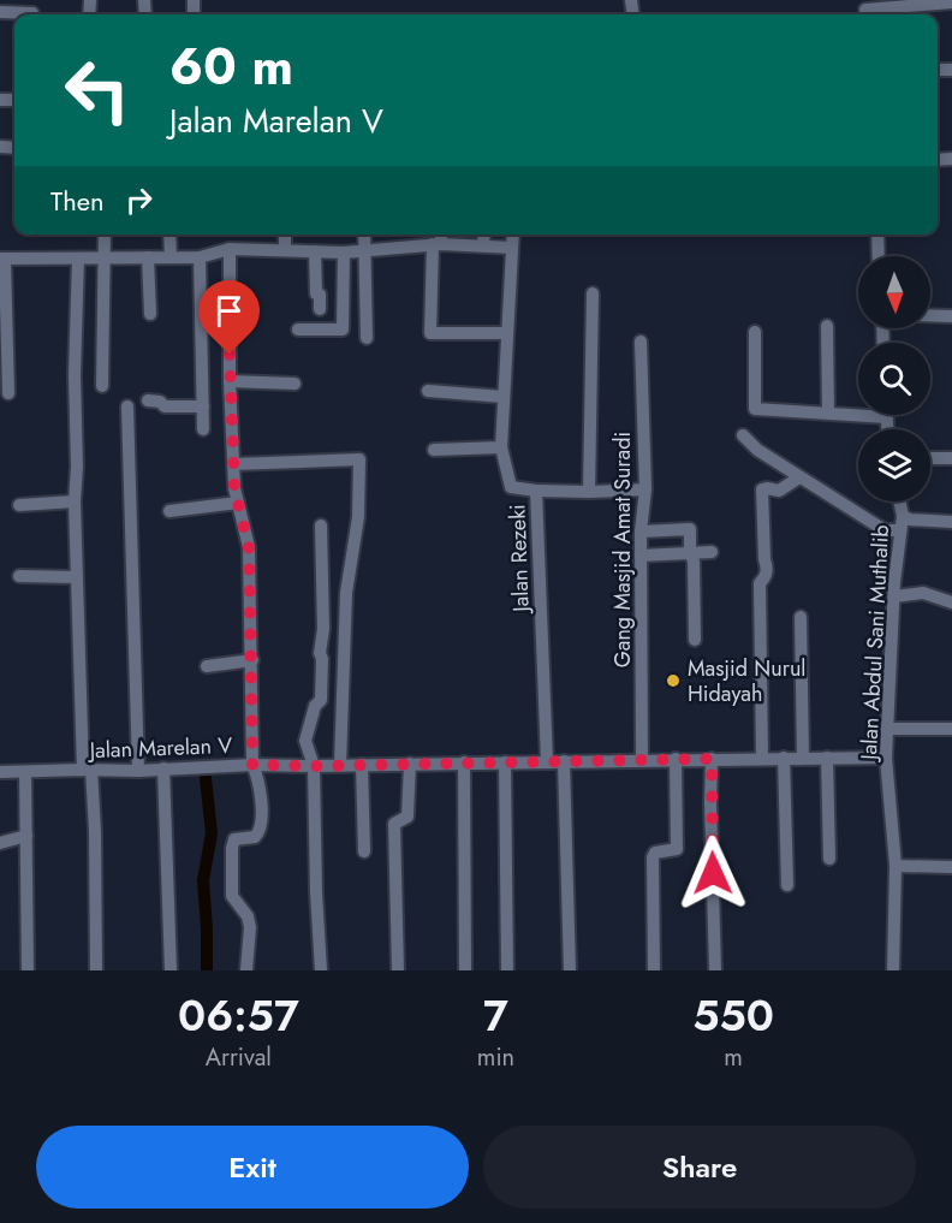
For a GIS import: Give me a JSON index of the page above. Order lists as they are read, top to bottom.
{
  "streets": {
    "street": [
      "Gang Masjid Amat Suradi",
      "Jalan Rezeki",
      "Jalan Abdul Sani Muthalib",
      "Jalan Marelan V"
    ]
  },
  "crossings": [
    ["Gang Masjid Amat Suradi", "Jalan Marelan V"],
    ["Jalan Rezeki", "Jalan Marelan V"],
    ["Jalan Abdul Sani Muthalib", "Jalan Marelan V"]
  ],
  "places": ["Masjid Nurul Hidayah"],
  "north": "bottom",
  "page": {
    "turn": ["60 m", "Jalan Marelan V"],
    "then": "Then",
    "eta": [
      "06:57",
      "Arrival",
      "7",
      "min",
      "550",
      "m"
    ],
    "buttons": ["Exit", "Share"]
  }
}
